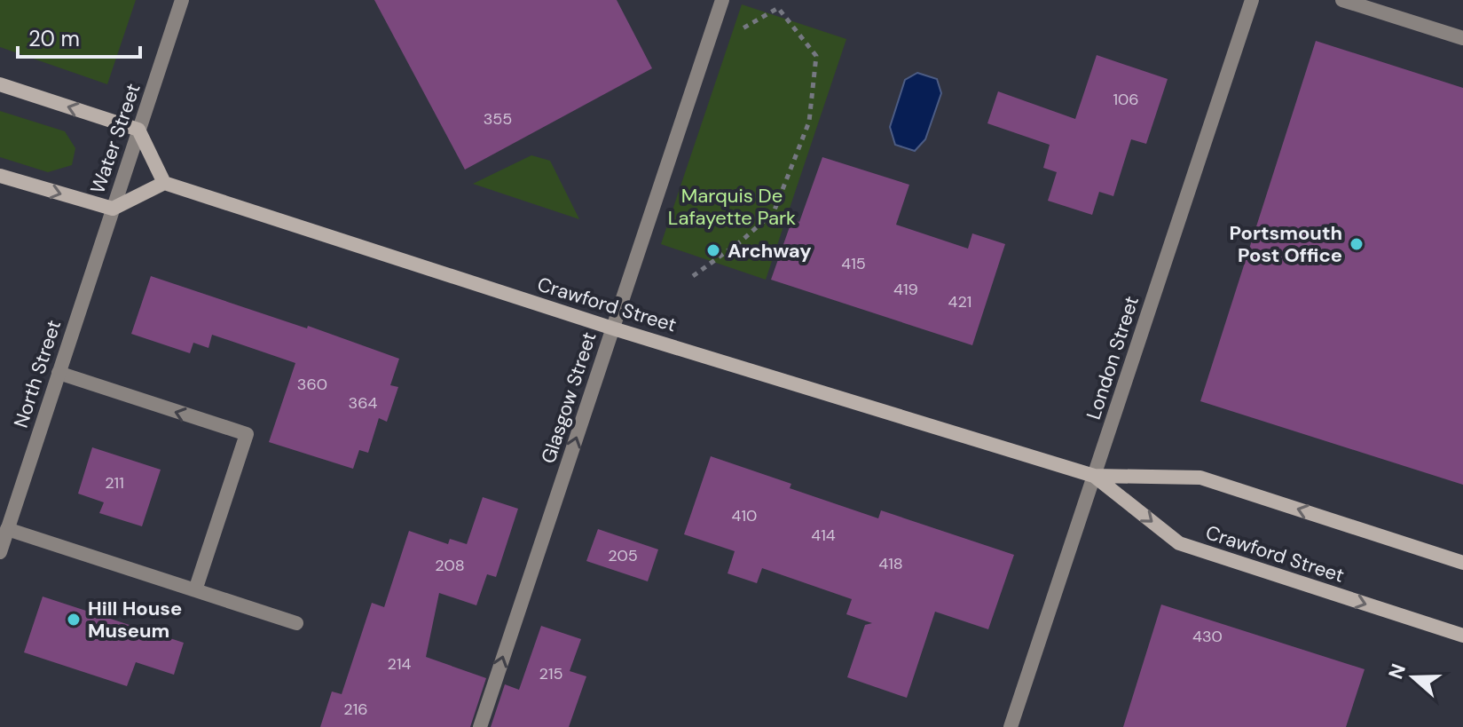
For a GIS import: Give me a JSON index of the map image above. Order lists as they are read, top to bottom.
{
  "streets": {
    "main road": ["Crawford Street"],
    "street": [
      "Water Street",
      "London Street",
      "North Street",
      "Glasgow Street"
    ]
  },
  "crossings": [
    ["Water Street", "North Street"],
    ["Crawford Street", "London Street"],
    ["Crawford Street", "Glasgow Street"]
  ],
  "one_way": ["Glasgow Street"],
  "parks": ["Marquis De Lafayette Park"],
  "places": ["Portsmouth Post Office", "Archway", "Hill House Museum"],
  "house_numbers": [
    "106",
    "355",
    "415",
    "419",
    "421",
    "360",
    "364",
    "211",
    "410",
    "414",
    "205",
    "418",
    "208",
    "430",
    "214",
    "215",
    "216"
  ],
  "scale_bar": "20 m",
  "north": "left"
}
